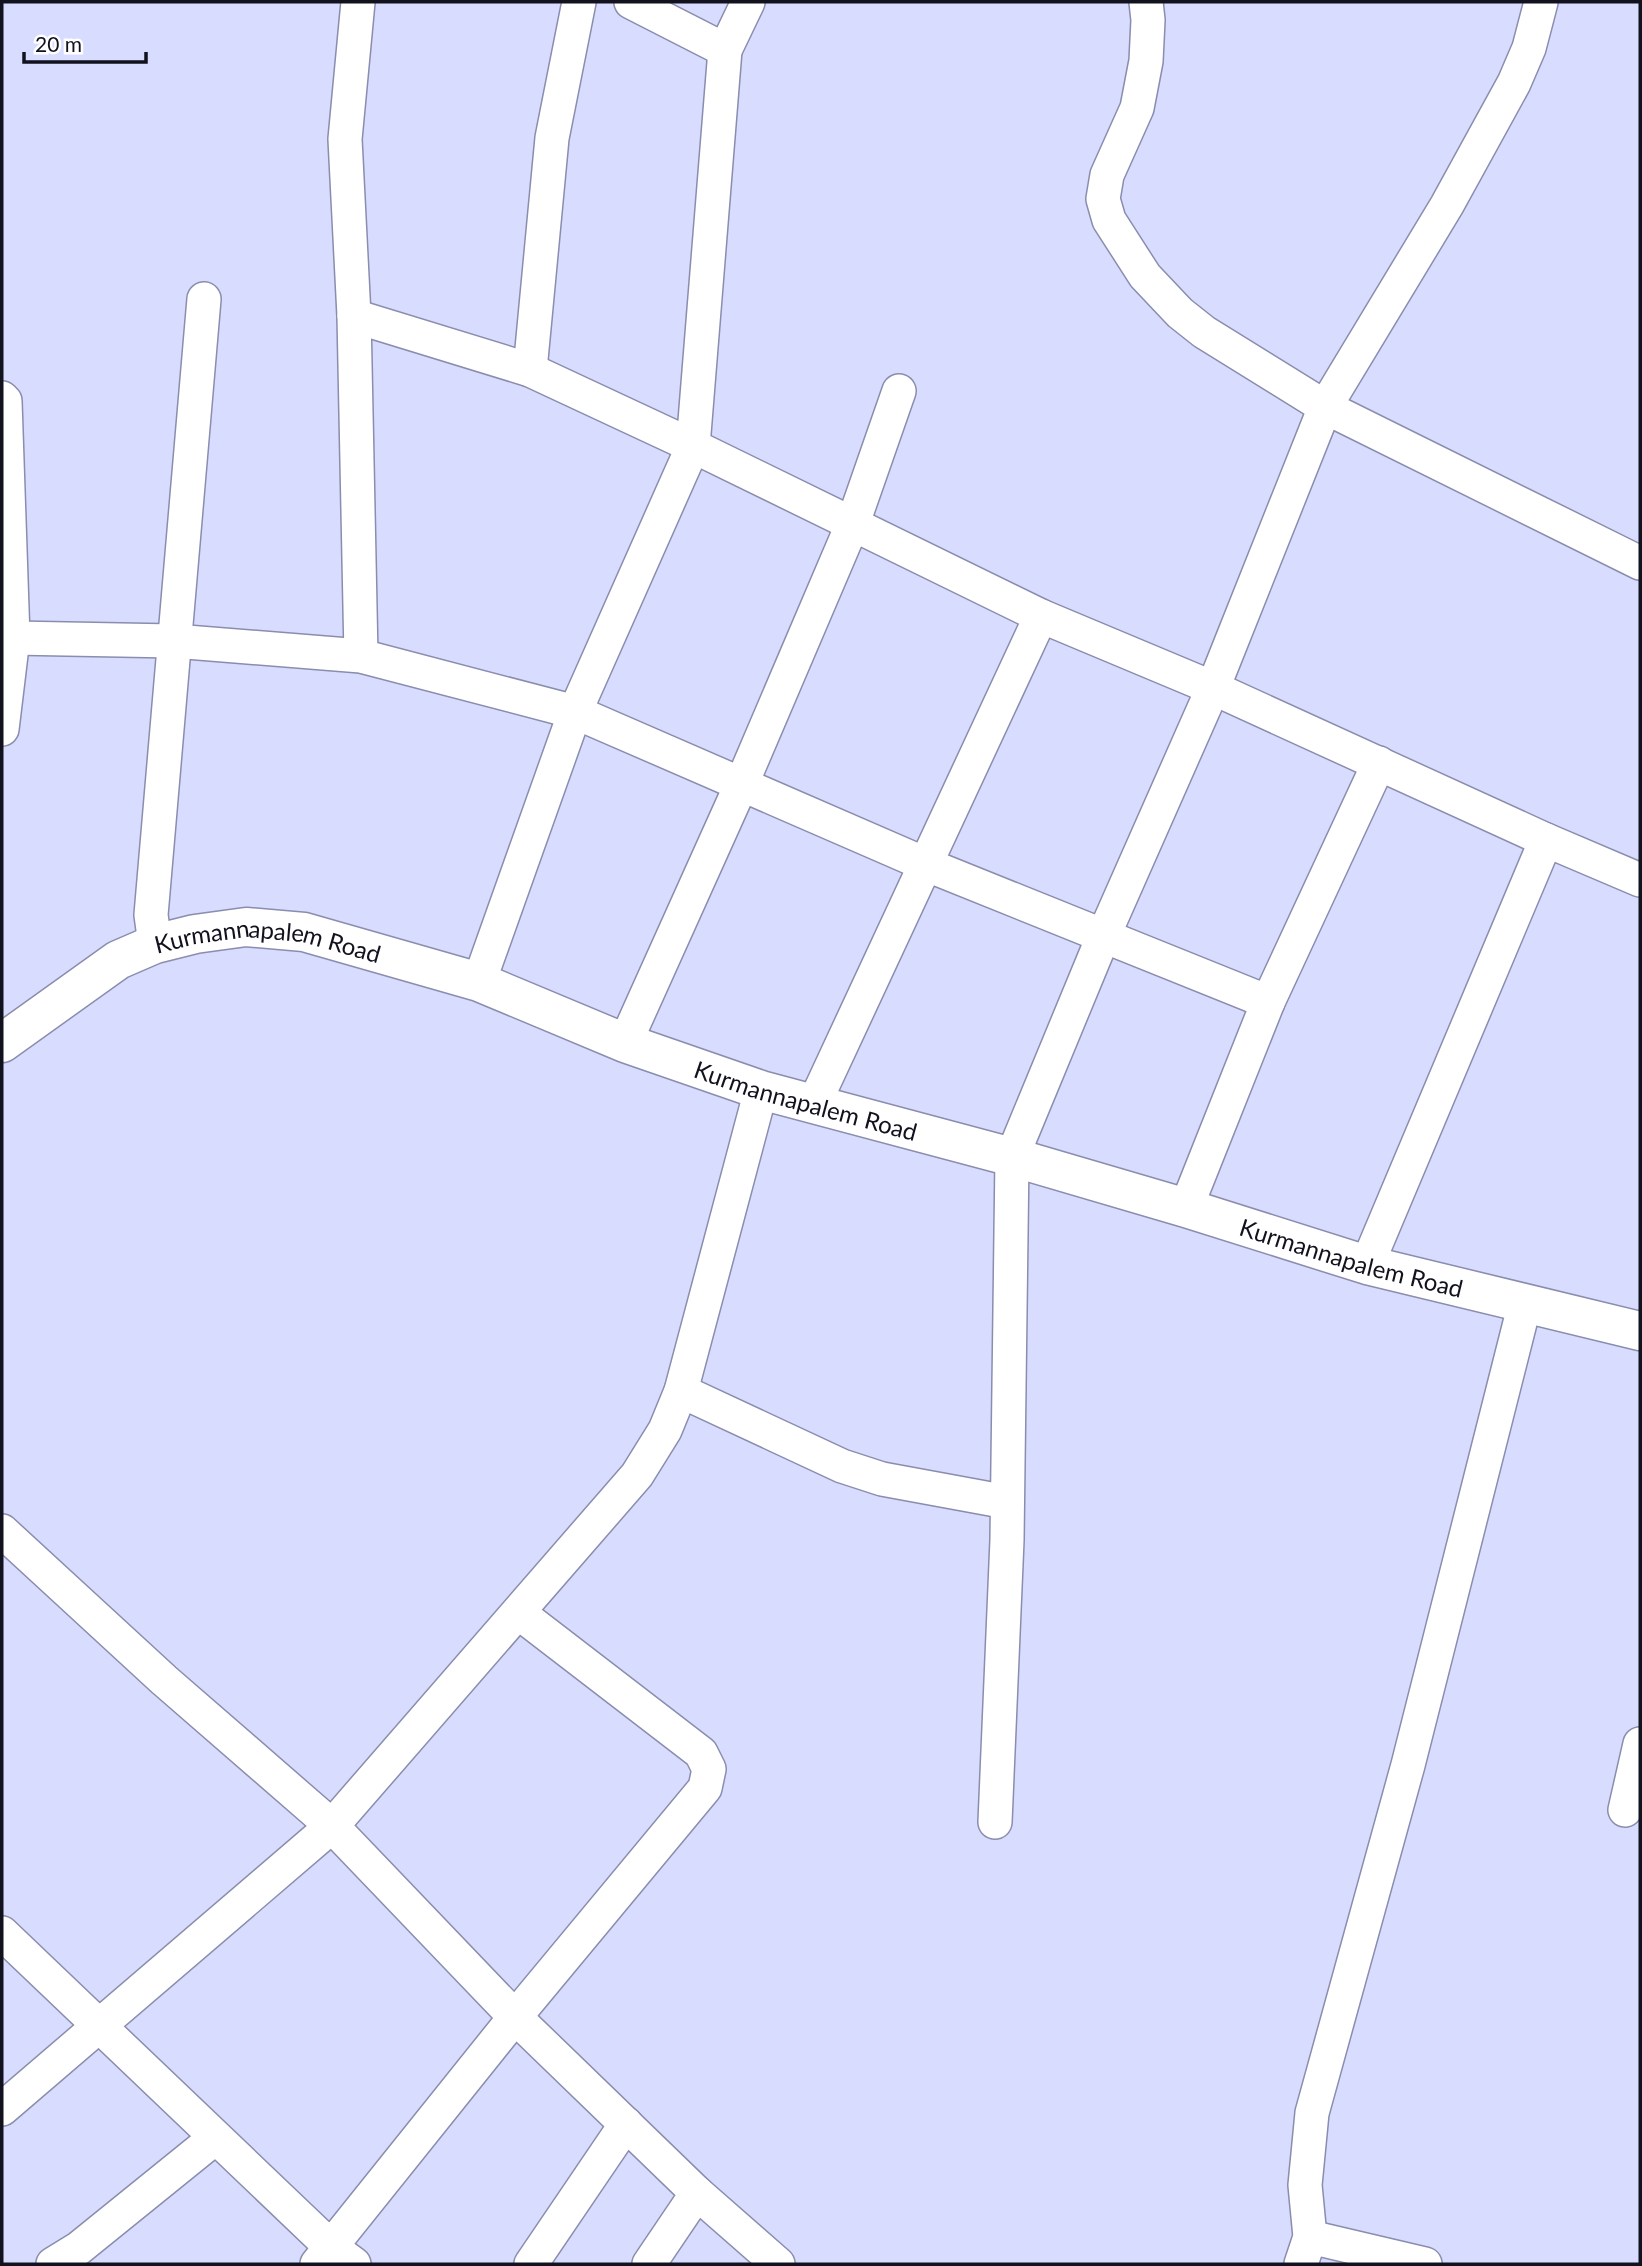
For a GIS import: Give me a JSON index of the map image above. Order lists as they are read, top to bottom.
{
  "streets": {
    "main road": ["Kurmannapalem Road"]
  },
  "scale_bar": "20 m"
}
